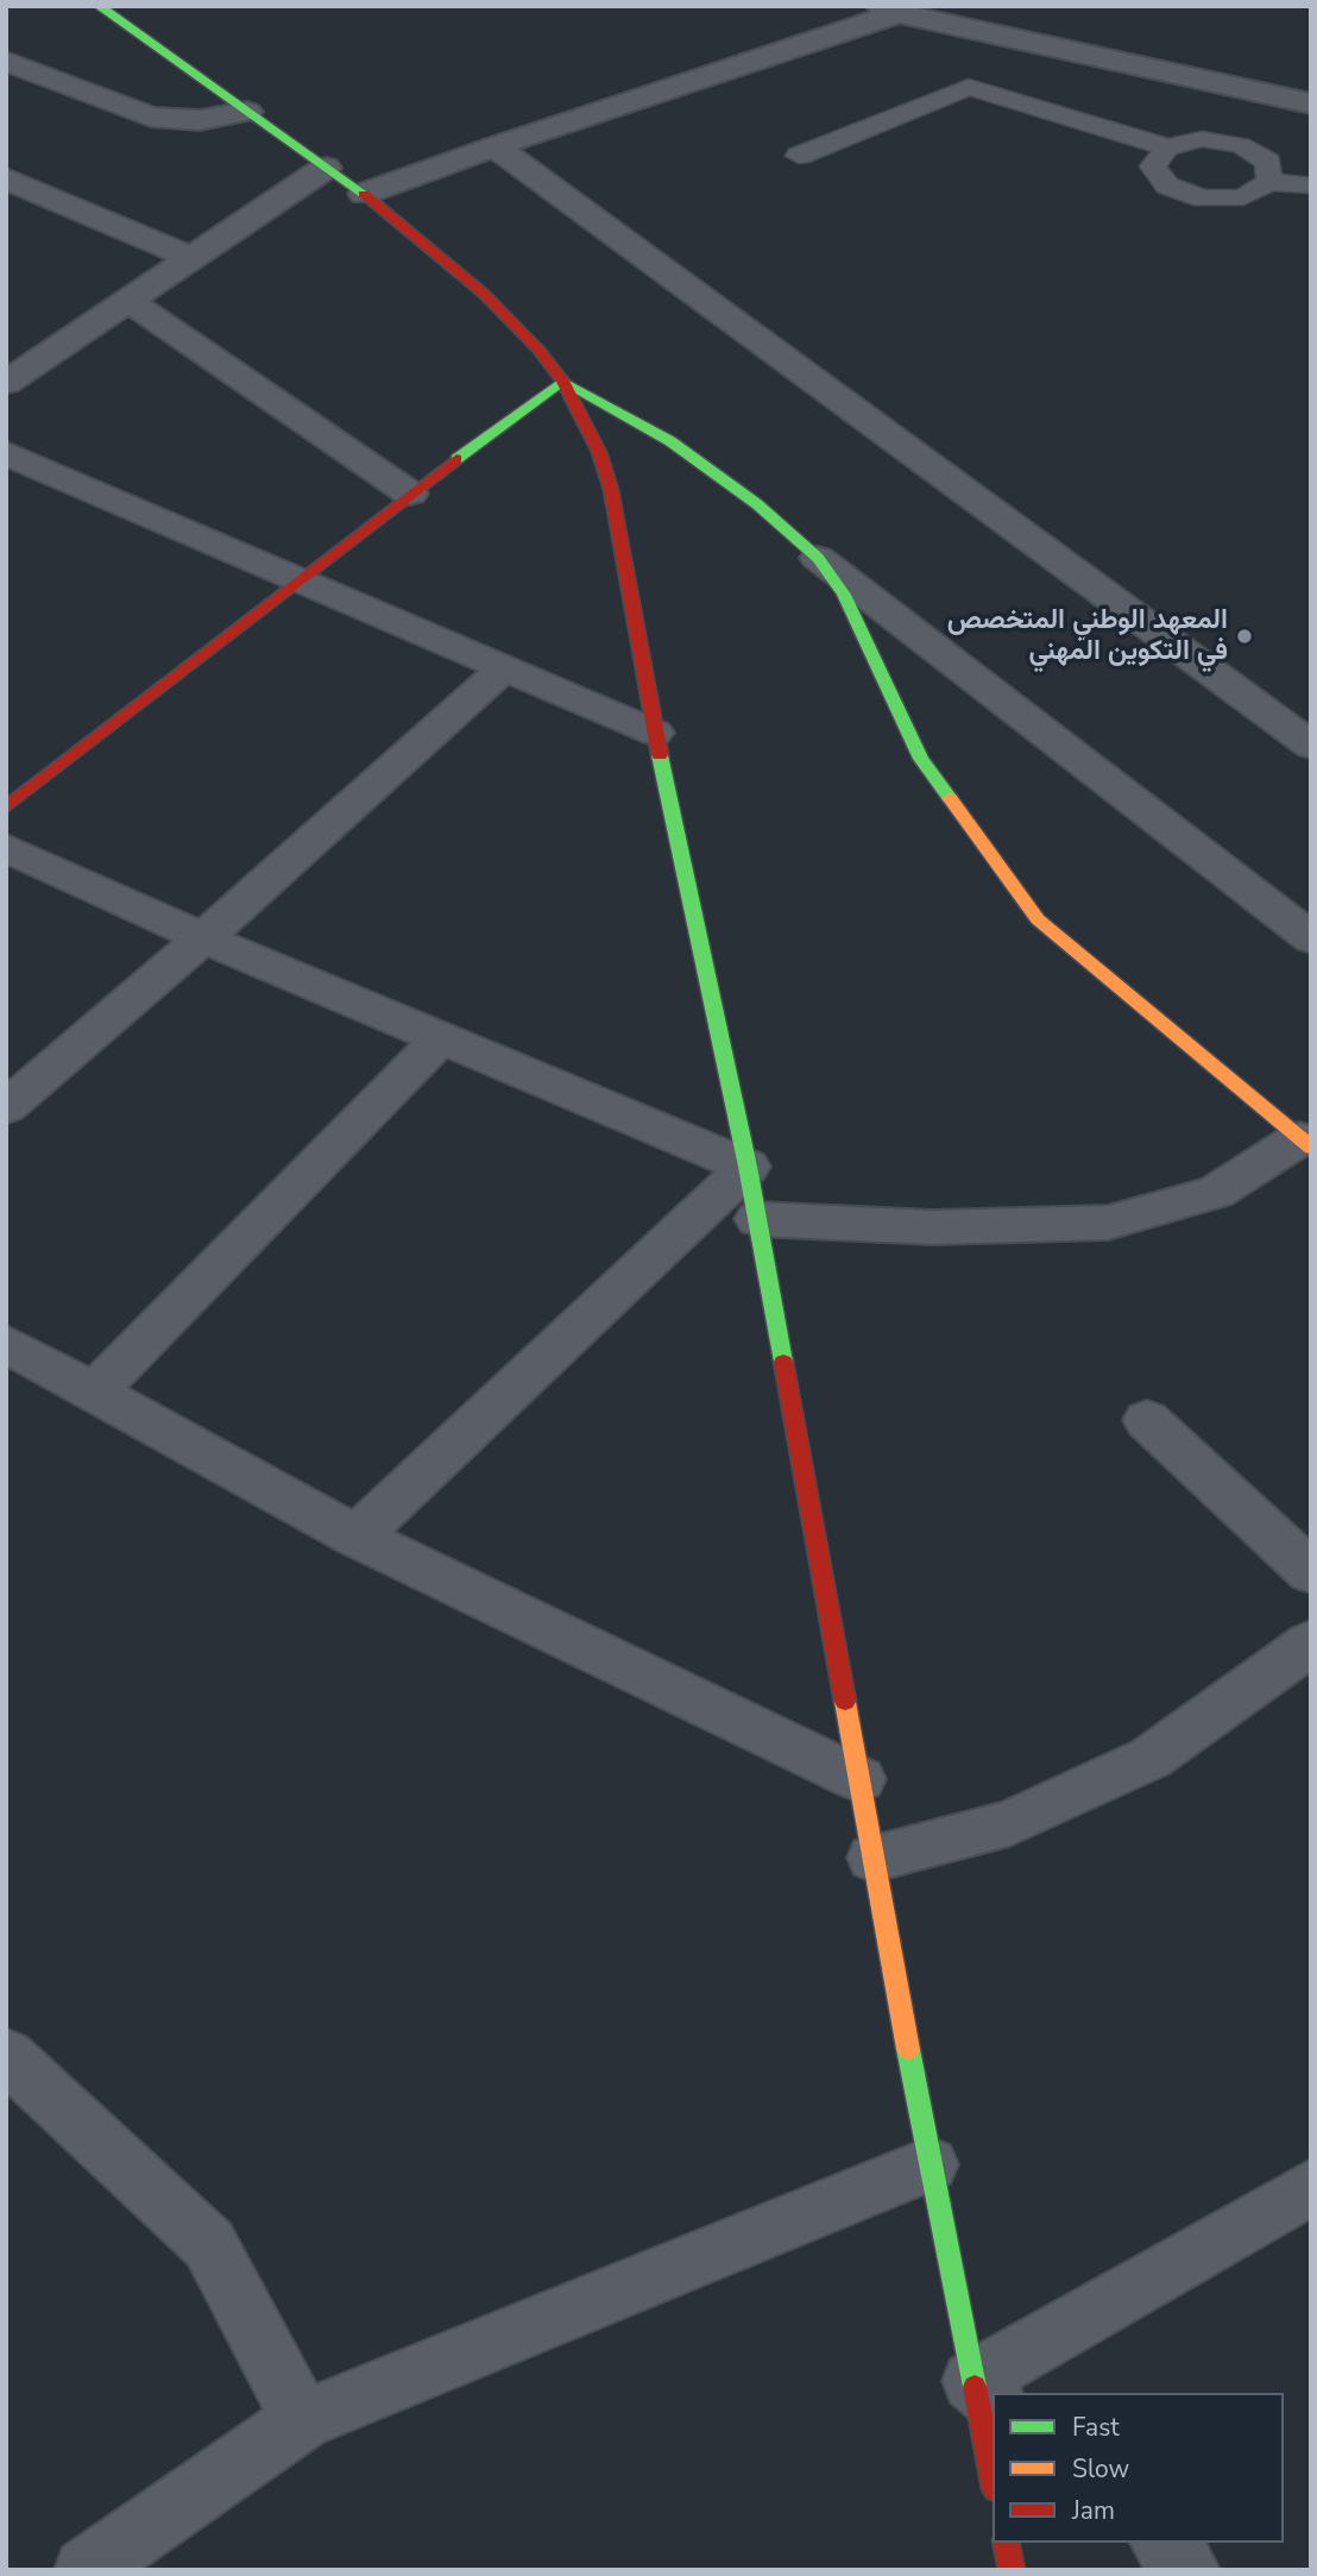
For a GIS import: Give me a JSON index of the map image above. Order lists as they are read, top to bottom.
{
  "places": ["المعهد الوطني المتخصص في التكوين المهني"],
  "legend": ["Fast", "Slow", "Jam"]
}
